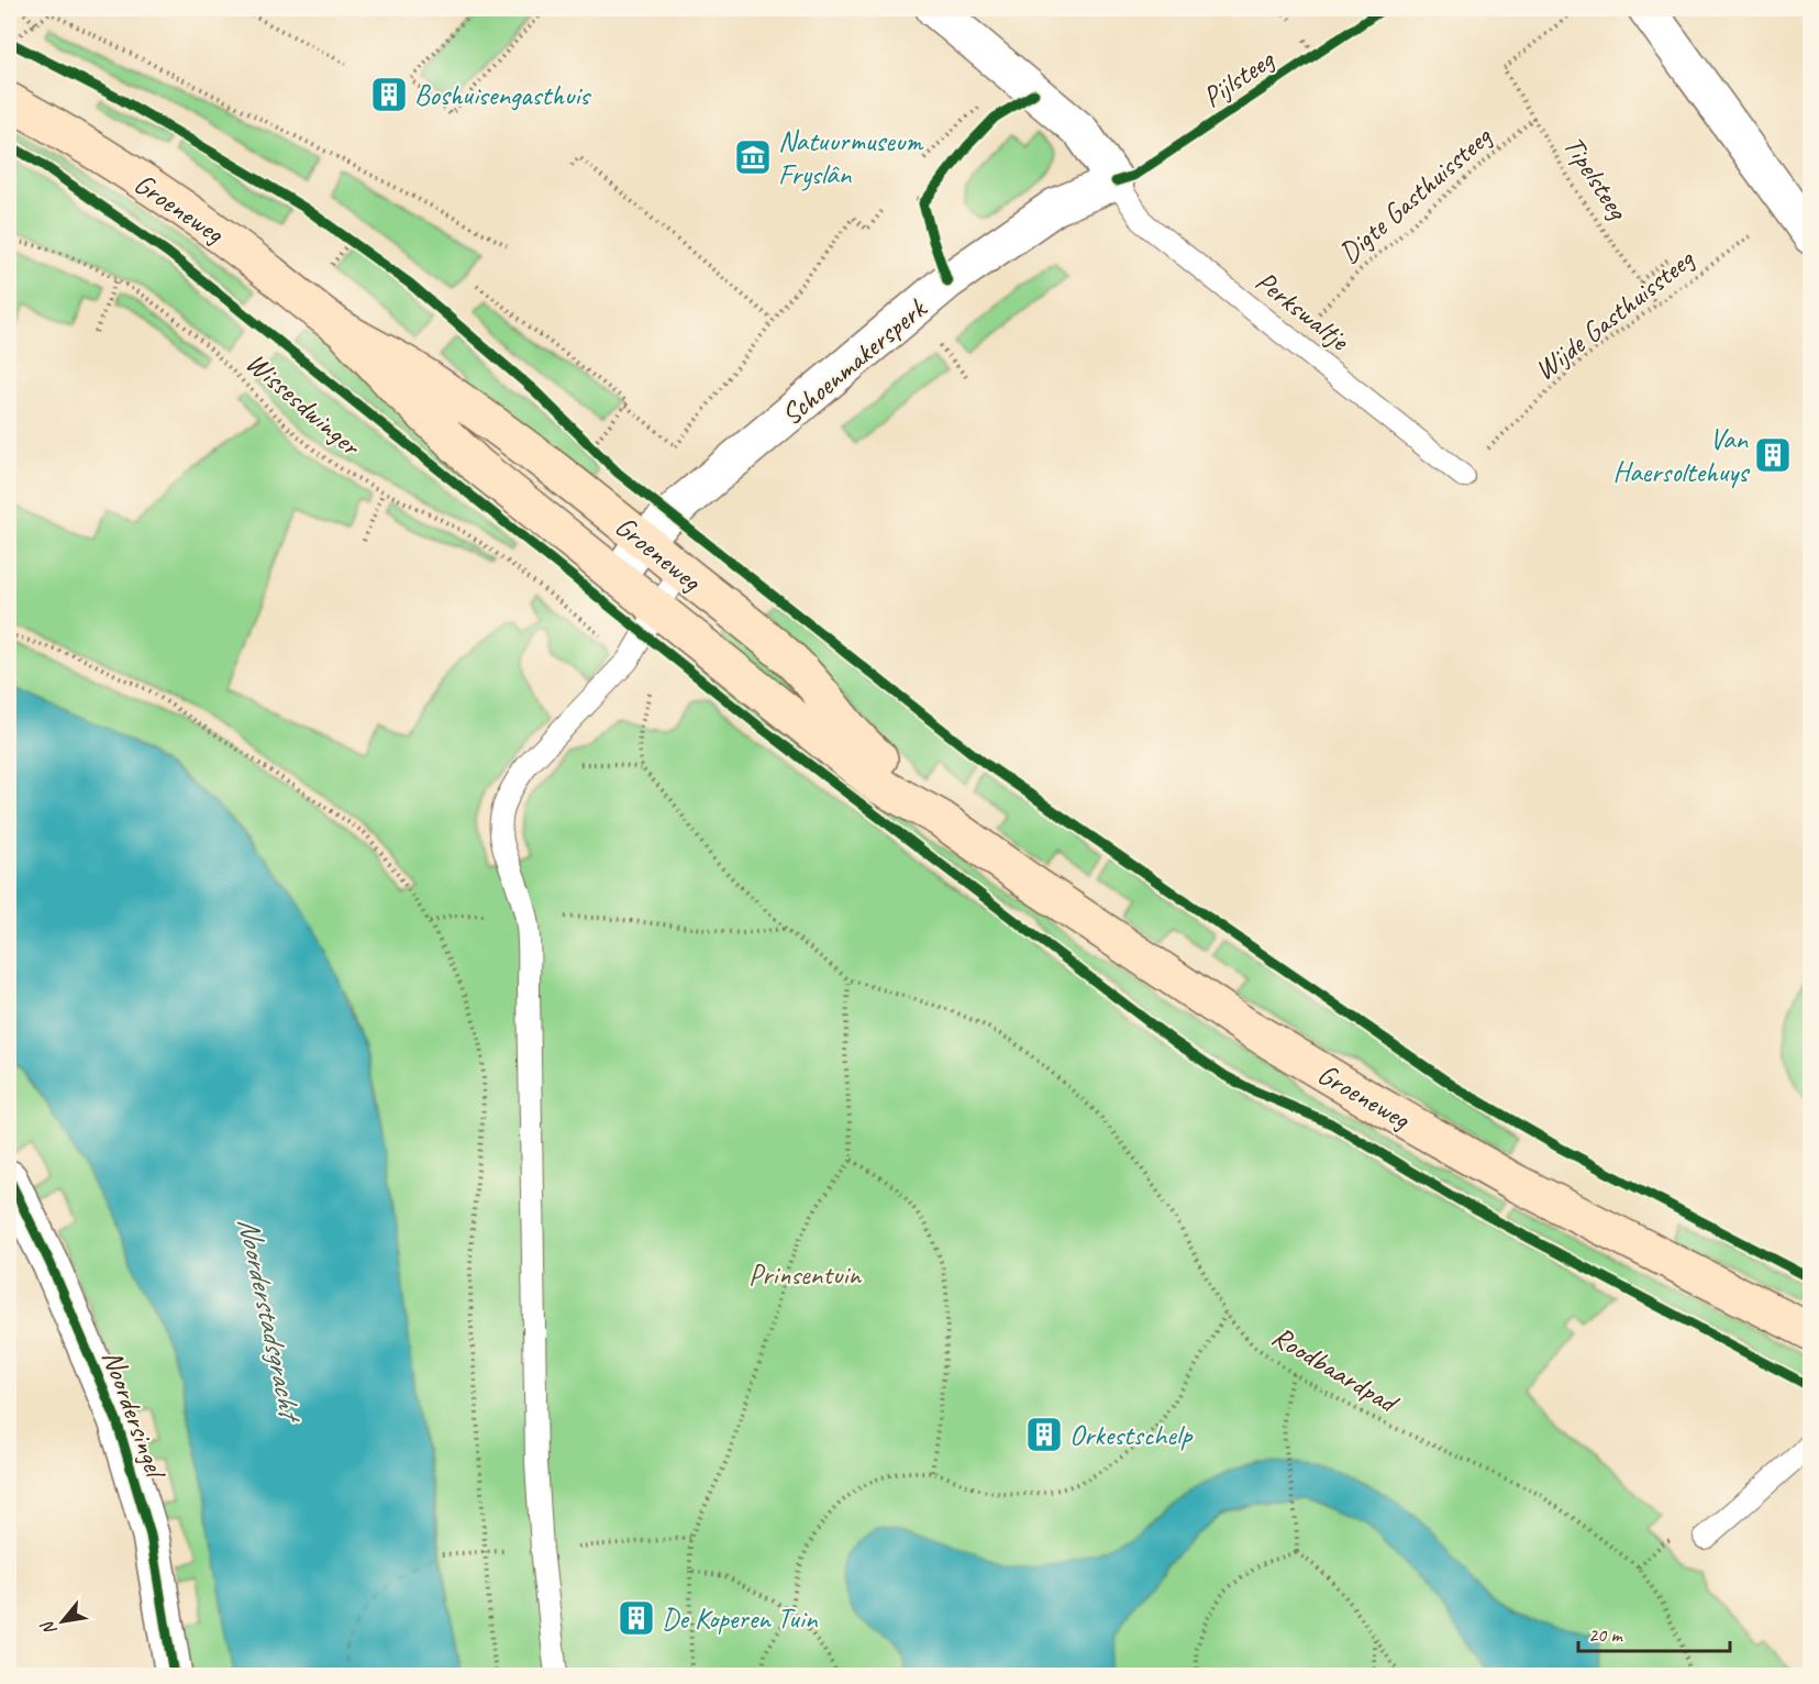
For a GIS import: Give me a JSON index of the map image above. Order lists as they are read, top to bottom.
{
  "streets": {
    "main road": ["Groeneweg"],
    "street": ["Schoenmakersperk", "Noordersingel"],
    "lane": ["Perkswaltje"],
    "path": [
      "Tipelsteeg",
      "Digte Gasthuissteeg",
      "Wijde Gasthuissteeg",
      "Wissesdwinger",
      "Roodbaardpad"
    ],
    "cycle path": ["Pijlsteeg"]
  },
  "crossings": [
    ["Tipelsteeg", "Digte Gasthuissteeg"],
    ["Tipelsteeg", "Wijde Gasthuissteeg"],
    ["Groeneweg", "Schoenmakersperk"],
    ["Perkswaltje", "Wijde Gasthuissteeg"],
    ["Perkswaltje", "Schoenmakersperk"]
  ],
  "water": ["Noorderstadsgracht"],
  "parks": ["Prinsentuin"],
  "places": {
    "building": [
      "Boshuisengasthuis",
      "Van Haersoltehuys",
      "Orkestschelp",
      "De Koperen Tuin"
    ],
    "museum": ["Natuurmuseum Fryslân"]
  },
  "scale_bar": "20 m",
  "north": "bottom left"
}
